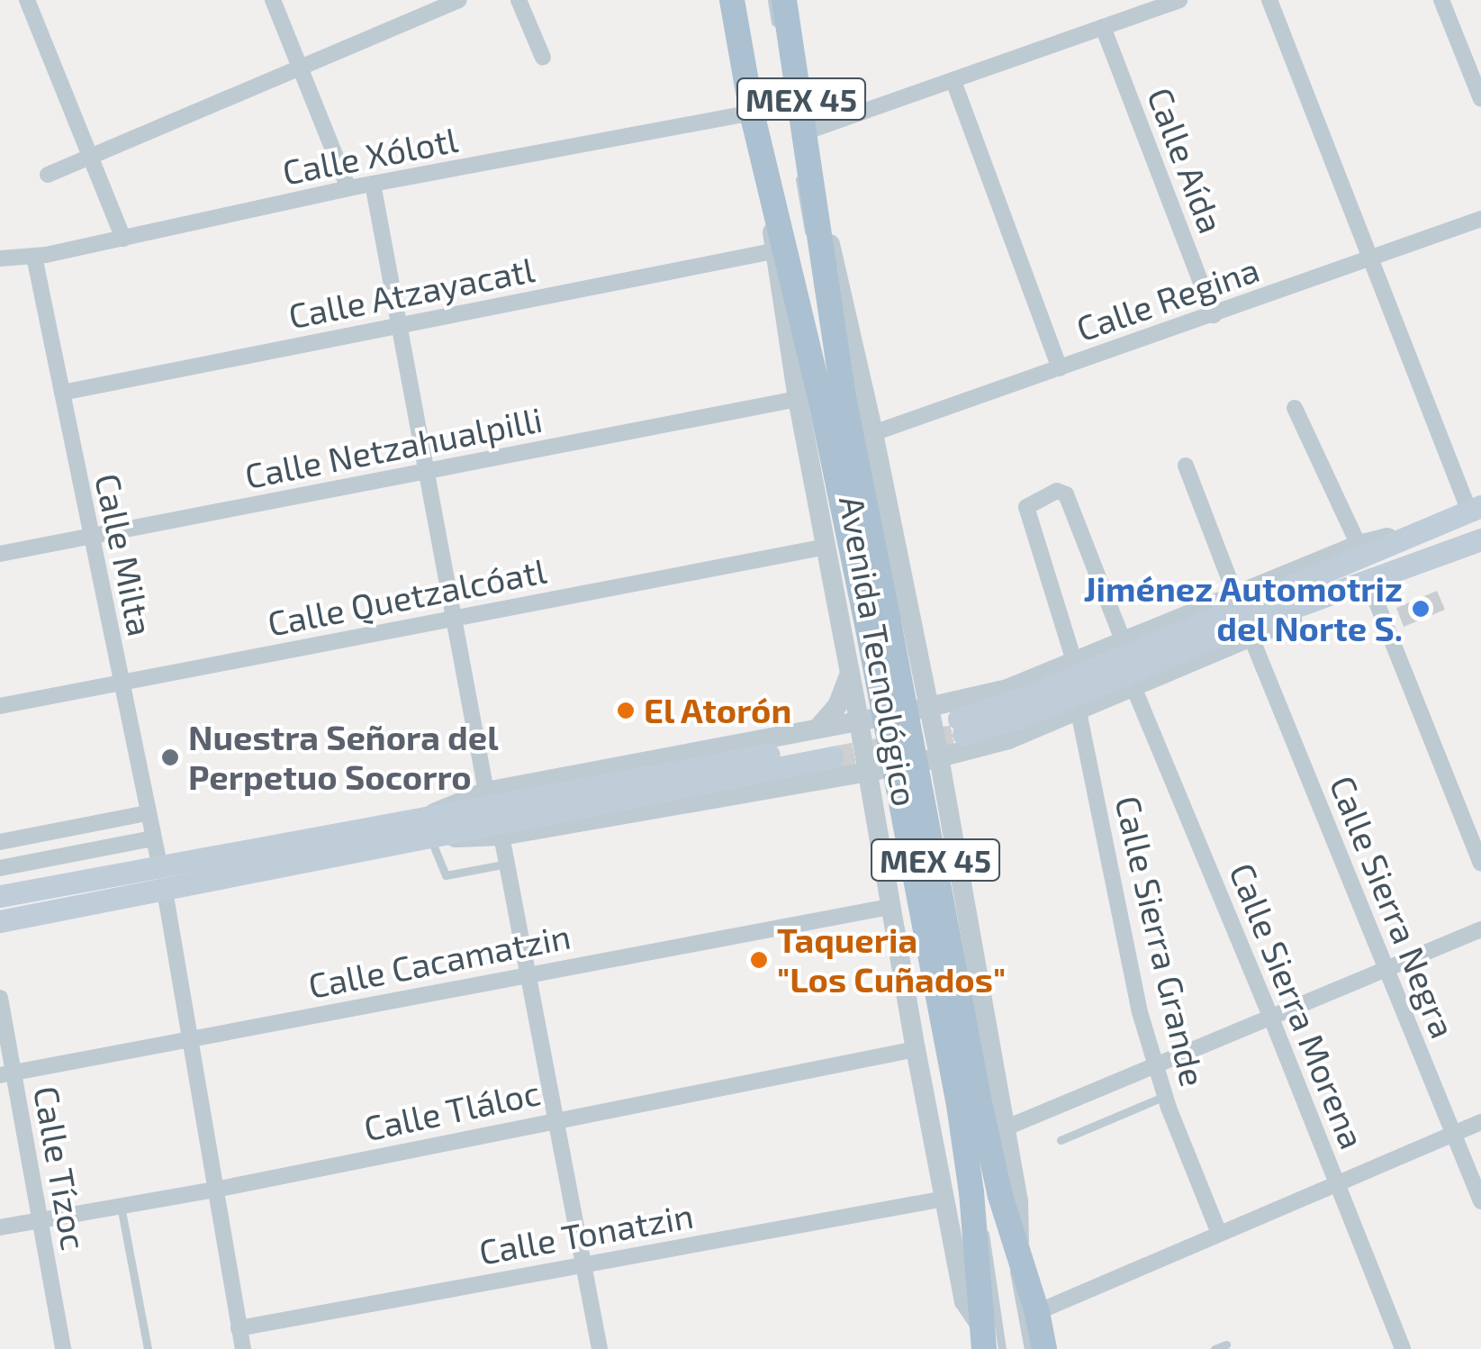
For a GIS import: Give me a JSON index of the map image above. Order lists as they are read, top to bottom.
{
  "streets": {
    "main road": ["MEX 45", "Avenida Tecnológico"],
    "street": [
      "Calle Xólotl",
      "Calle Aída",
      "Calle Atzayacatl",
      "Calle Regina",
      "Calle Netzahualpilli",
      "Calle Milta",
      "Calle Quetzalcóatl",
      "Calle Sierra Negra",
      "Calle Sierra Grande",
      "Calle Cacamatzin",
      "Calle Sierra Morena",
      "Calle Tláloc",
      "Calle Tízoc",
      "Calle Tonatzin"
    ]
  },
  "crossings": [
    ["Calle Xólotl", "Calle Milta"],
    ["Calle Xólotl", "Avenida Tecnológico"],
    ["Calle Aída", "Calle Regina"],
    ["Calle Atzayacatl", "Calle Milta"],
    ["Calle Atzayacatl", "Avenida Tecnológico"],
    ["Calle Regina", "Avenida Tecnológico"],
    ["Calle Netzahualpilli", "Calle Milta"],
    ["Calle Netzahualpilli", "Avenida Tecnológico"],
    ["Calle Milta", "Calle Quetzalcóatl"],
    ["Calle Quetzalcóatl", "Avenida Tecnológico"],
    ["Avenida Tecnológico", "Calle Cacamatzin"],
    ["Avenida Tecnológico", "Calle Tláloc"],
    ["Avenida Tecnológico", "Calle Tonatzin"],
    ["Calle Cacamatzin", "Calle Tízoc"],
    ["Calle Tláloc", "Calle Tízoc"]
  ],
  "places": [
    "Jiménez Automotriz del Norte S.",
    "El Atorón",
    "Nuestra Señora del Perpetuo Socorro",
    "Taqueria \"Los Cuñados\""
  ]
}
